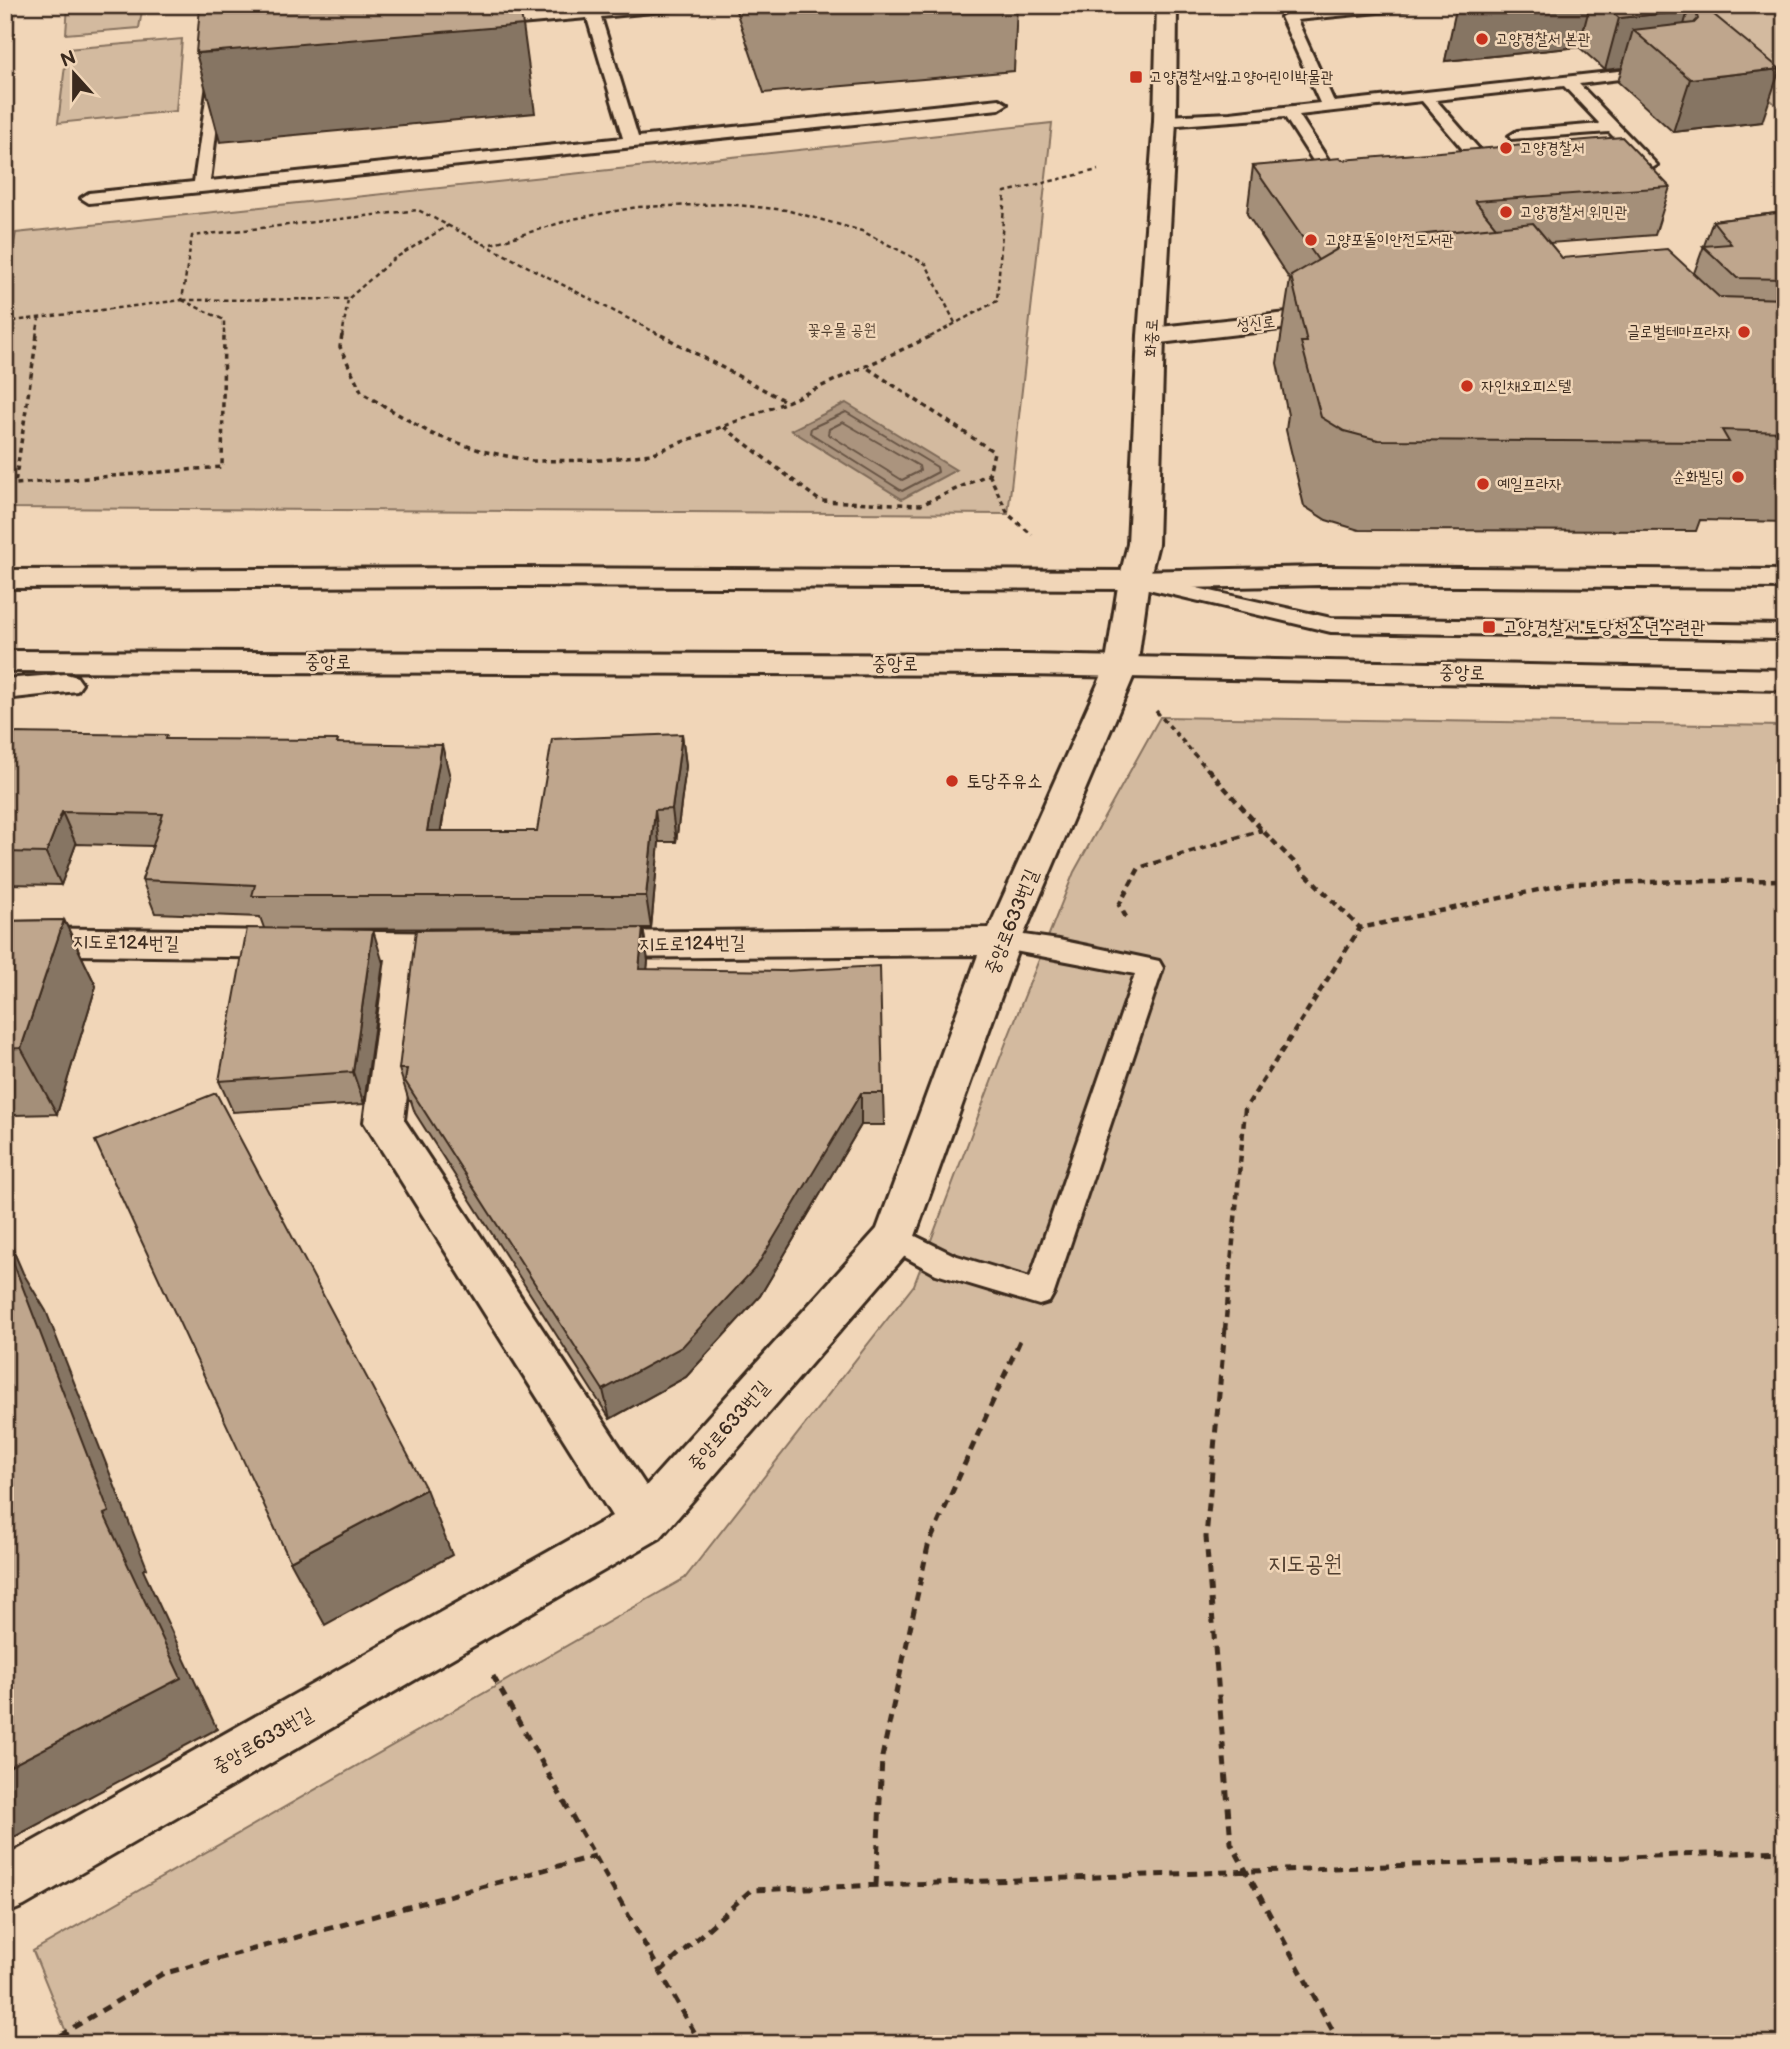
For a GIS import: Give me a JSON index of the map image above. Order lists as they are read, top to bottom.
{
  "streets": {
    "main road": [
      "성신로",
      "화중로",
      "중앙로",
      "중앙로633번길",
      "지도로124번길"
    ]
  },
  "crossings": [
    ["성신로", "화중로"],
    ["화중로", "중앙로"],
    ["화중로", "중앙로633번길"],
    ["중앙로", "중앙로633번길"],
    ["중앙로633번길", "지도로124번길"]
  ],
  "parks": ["꽃우물 공원", "지도공원"],
  "places": {
    "other": [
      "고양경찰서 본관",
      "고양경찰서",
      "고양경찰서 위민관",
      "고양포돌이안전도서관",
      "글로벌테마프라자",
      "자인채오피스텔",
      "순화빌딩",
      "예일프라자",
      "토당주유소"
    ],
    "transit": ["고양경찰서앞.고양어린이박물관", "고양경찰서.토당청소년수련관"]
  },
  "north": "top"
}
